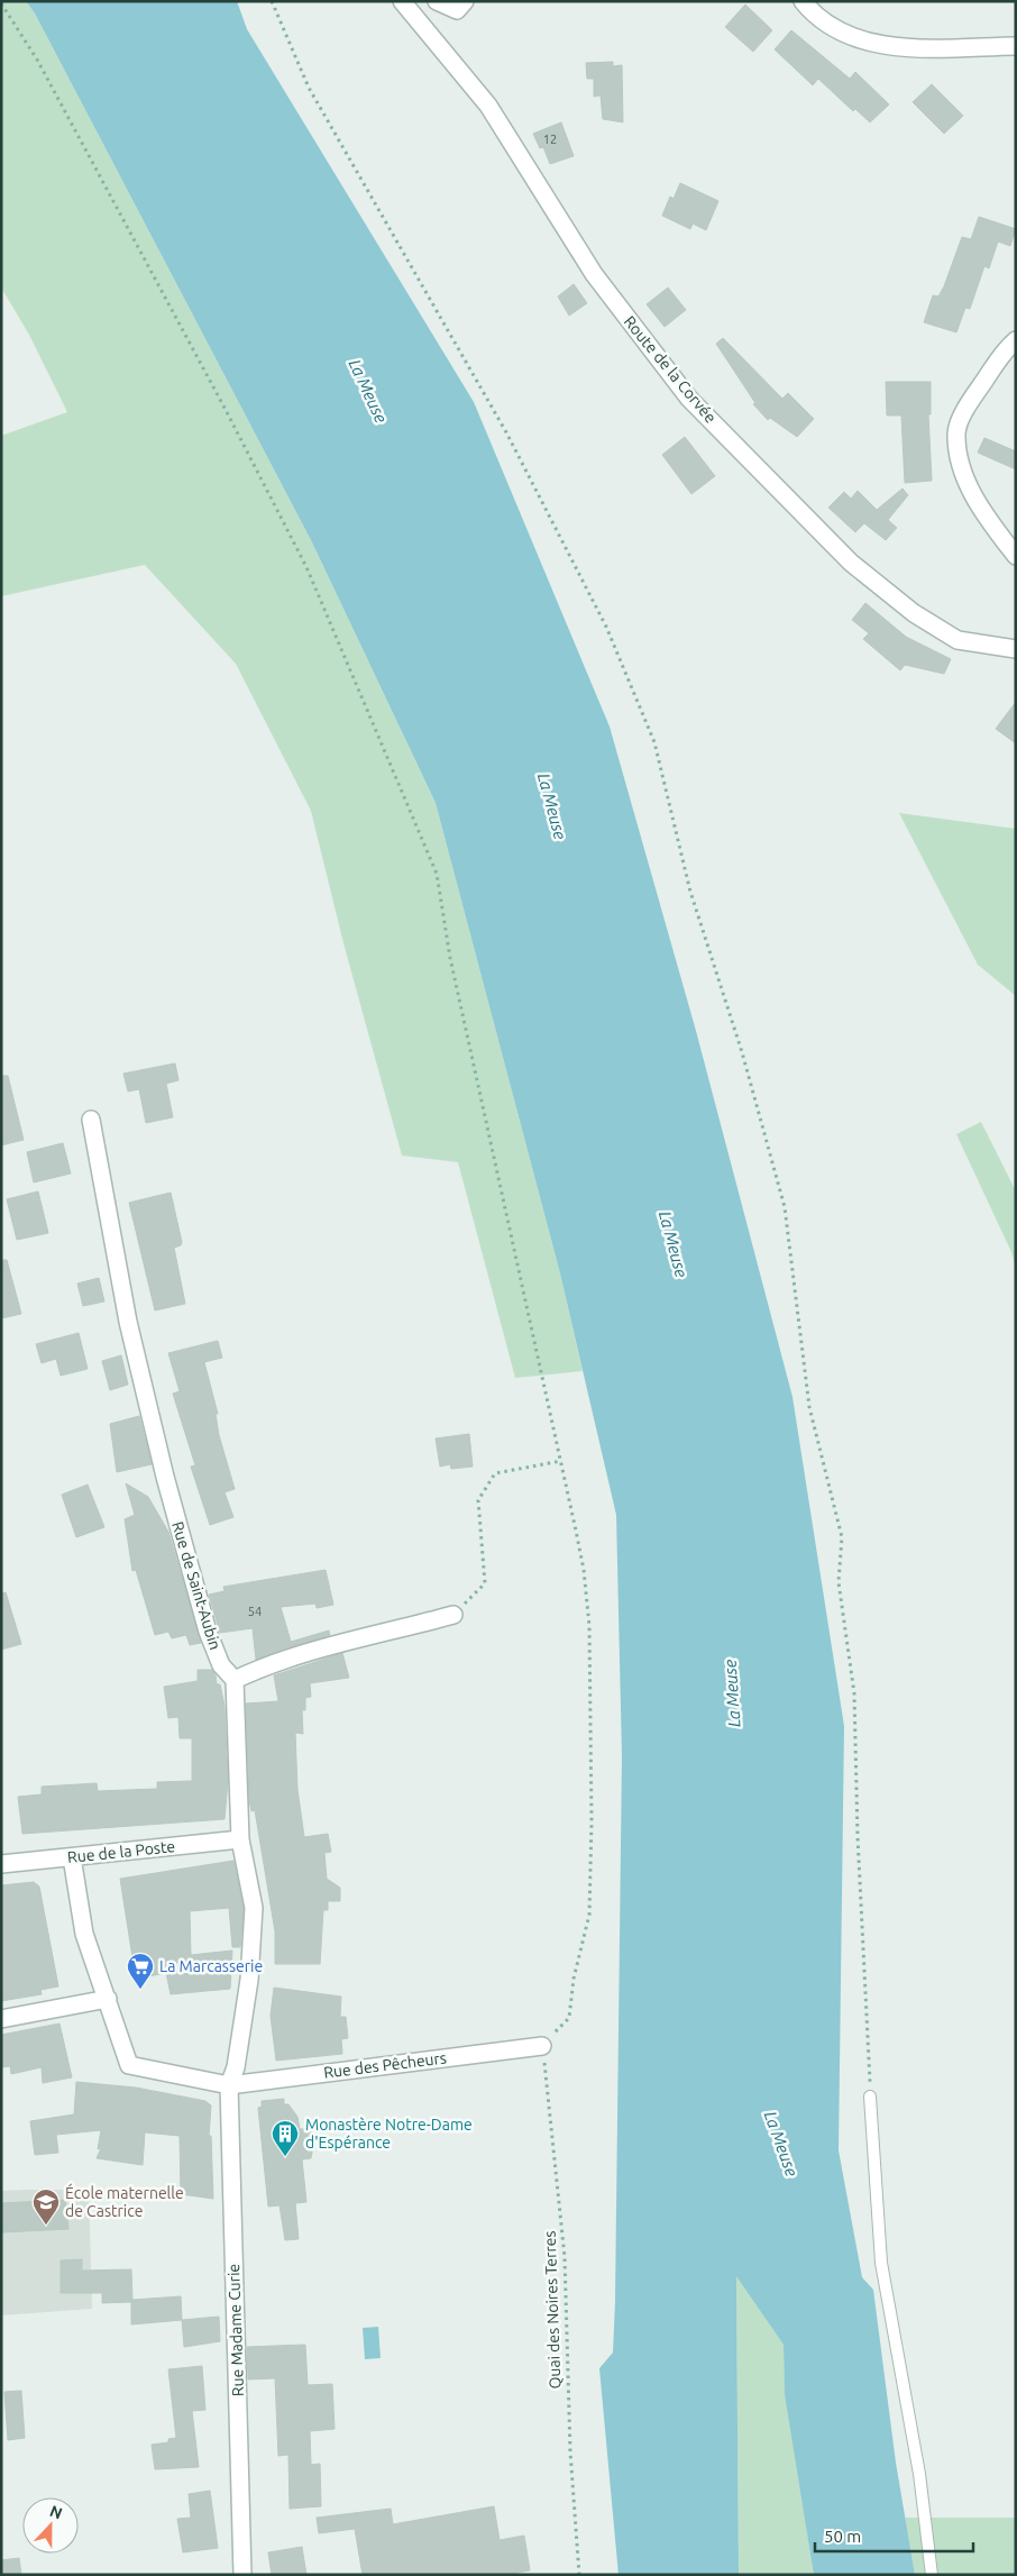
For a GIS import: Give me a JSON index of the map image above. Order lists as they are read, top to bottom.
{
  "streets": {
    "street": [
      "Route de la Corvée",
      "Rue de Saint-Aubin",
      "Rue de la Poste",
      "Rue des Pêcheurs",
      "Rue Madame Curie"
    ],
    "path": ["Quai des Noires Terres"]
  },
  "crossings": [
    ["Rue des Pêcheurs", "Quai des Noires Terres"],
    ["Rue des Pêcheurs", "Rue Madame Curie"]
  ],
  "water": ["La Meuse"],
  "places": {
    "supermarket": ["La Marcasserie"],
    "building": ["Monastère Notre-Dame d'Espérance"],
    "school or university": ["École maternelle de Castrice"]
  },
  "house_numbers": ["12", "54"],
  "scale_bar": "50 m",
  "north": "top"
}
